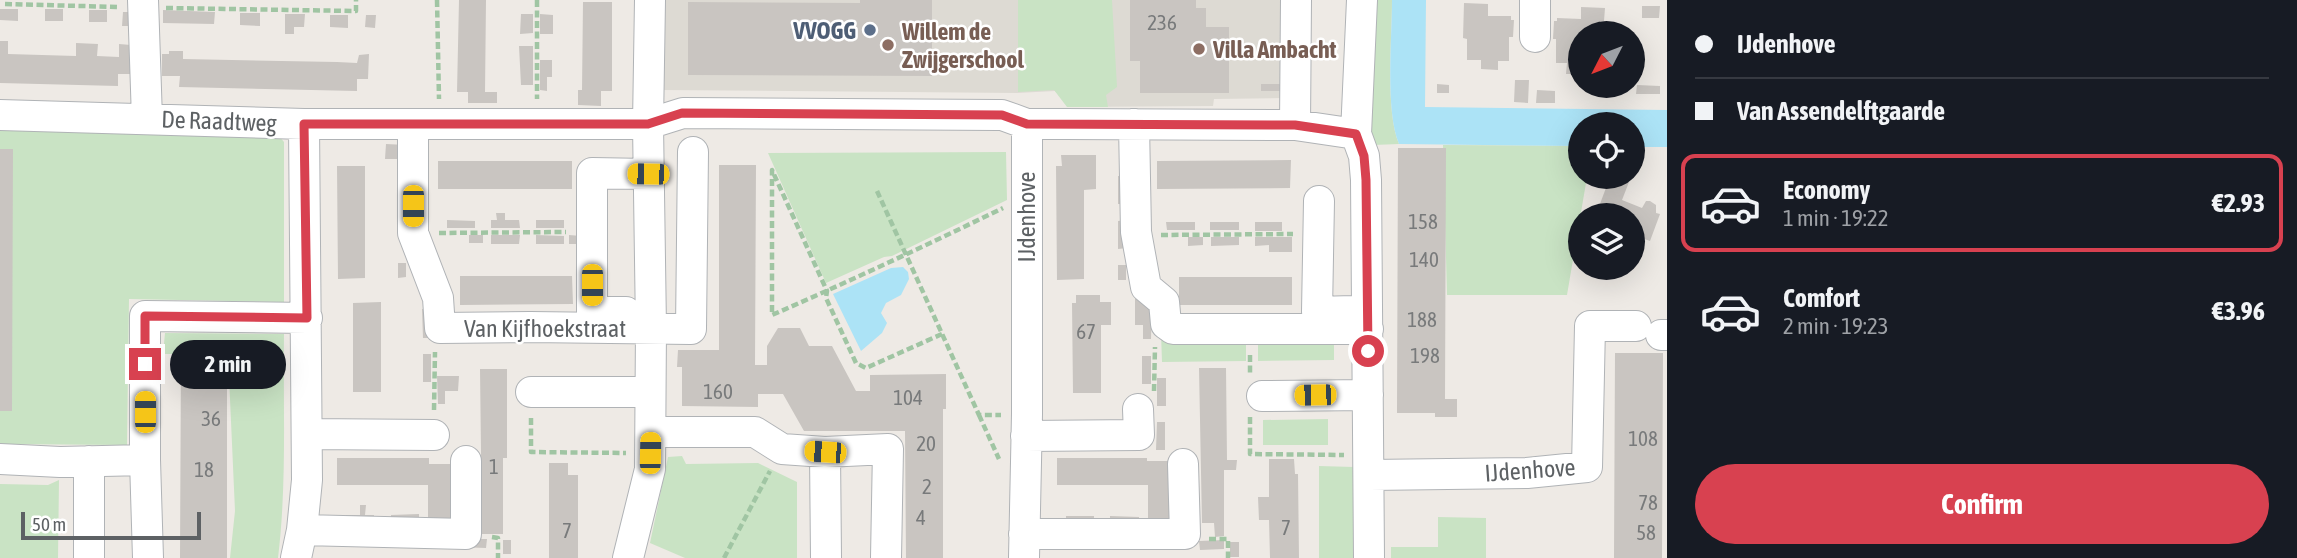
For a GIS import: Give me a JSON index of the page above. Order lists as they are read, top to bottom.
{
  "streets": {
    "street": ["De Raadtweg", "IJdenhove", "Van Kijfhoekstraat"]
  },
  "crossings": [
    ["De Raadtweg", "Van Kijfhoekstraat"]
  ],
  "places": ["VVOGG", "Willem de Zwijgerschool", "Villa Ambacht"],
  "house_numbers": [
    "236",
    "158",
    "140",
    "188",
    "67",
    "198",
    "160",
    "104",
    "36",
    "108",
    "20",
    "1",
    "18",
    "2",
    "78",
    "4",
    "7",
    "7",
    "58"
  ],
  "scale_bar": "50 m",
  "north": "bottom left",
  "page": {
    "banner": ["IJdenhove", "Van Assendelftgaarde"],
    "list": [
      {
        "name": "Economy",
        "note": "1 min · 19:22",
        "value": "€2.93"
      },
      {
        "name": "Comfort",
        "note": "2 min · 19:23",
        "value": "€3.96"
      }
    ],
    "bubble": "2 min",
    "buttons": "Confirm",
    "scale": "50 m"
  }
}
